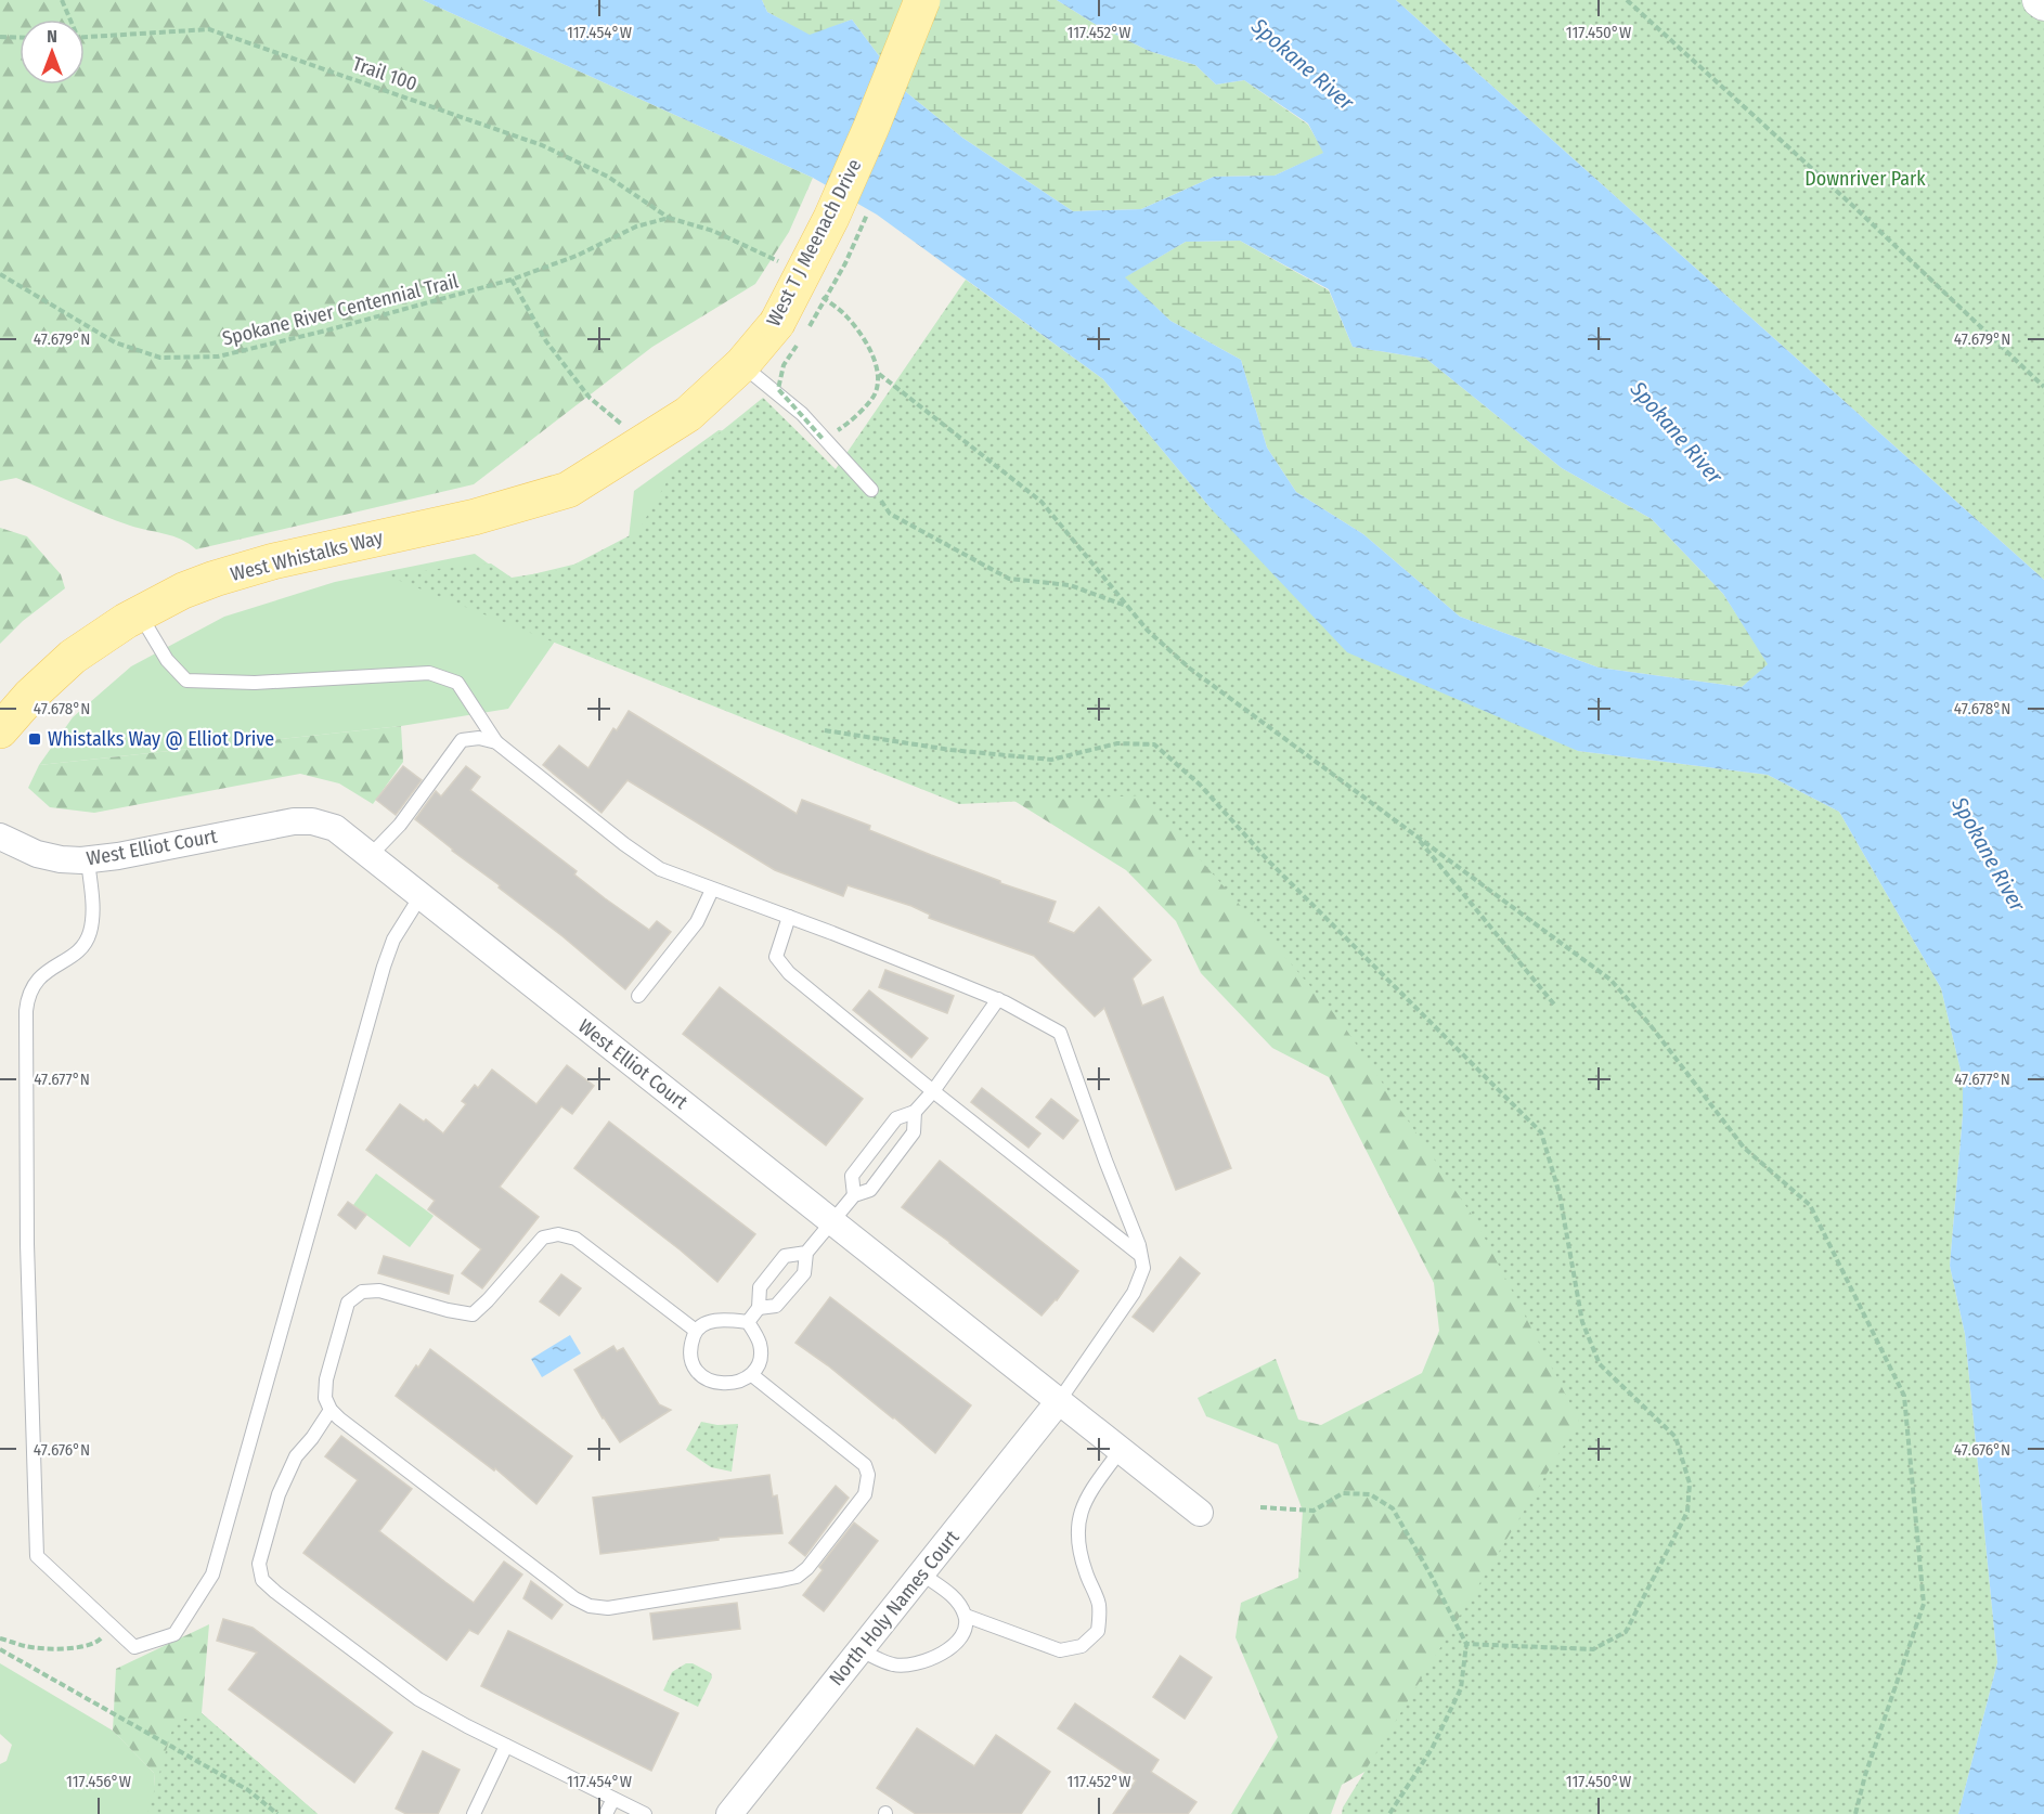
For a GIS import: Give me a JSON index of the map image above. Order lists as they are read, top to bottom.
{
  "streets": {
    "main road": ["West T J Meenach Drive", "West Whistalks Way"],
    "street": ["West Elliot Court", "North Holy Names Court"],
    "path": ["Trail 100", "Spokane River Centennial Trail"]
  },
  "crossings": [
    ["Trail 100", "Spokane River Centennial Trail"],
    ["West T J Meenach Drive", "West Whistalks Way"],
    ["West Elliot Court", "North Holy Names Court"]
  ],
  "water": ["Spokane River"],
  "parks": ["Downriver Park"],
  "places": {
    "transit": ["Whistalks Way @ Elliot Drive"]
  },
  "north": "top",
  "coordinates": [
    "117.454°W",
    "117.452°W",
    "117.450°W",
    "47.679°N",
    "47.678°N",
    "47.677°N",
    "47.676°N",
    "117.456°W"
  ]
}
